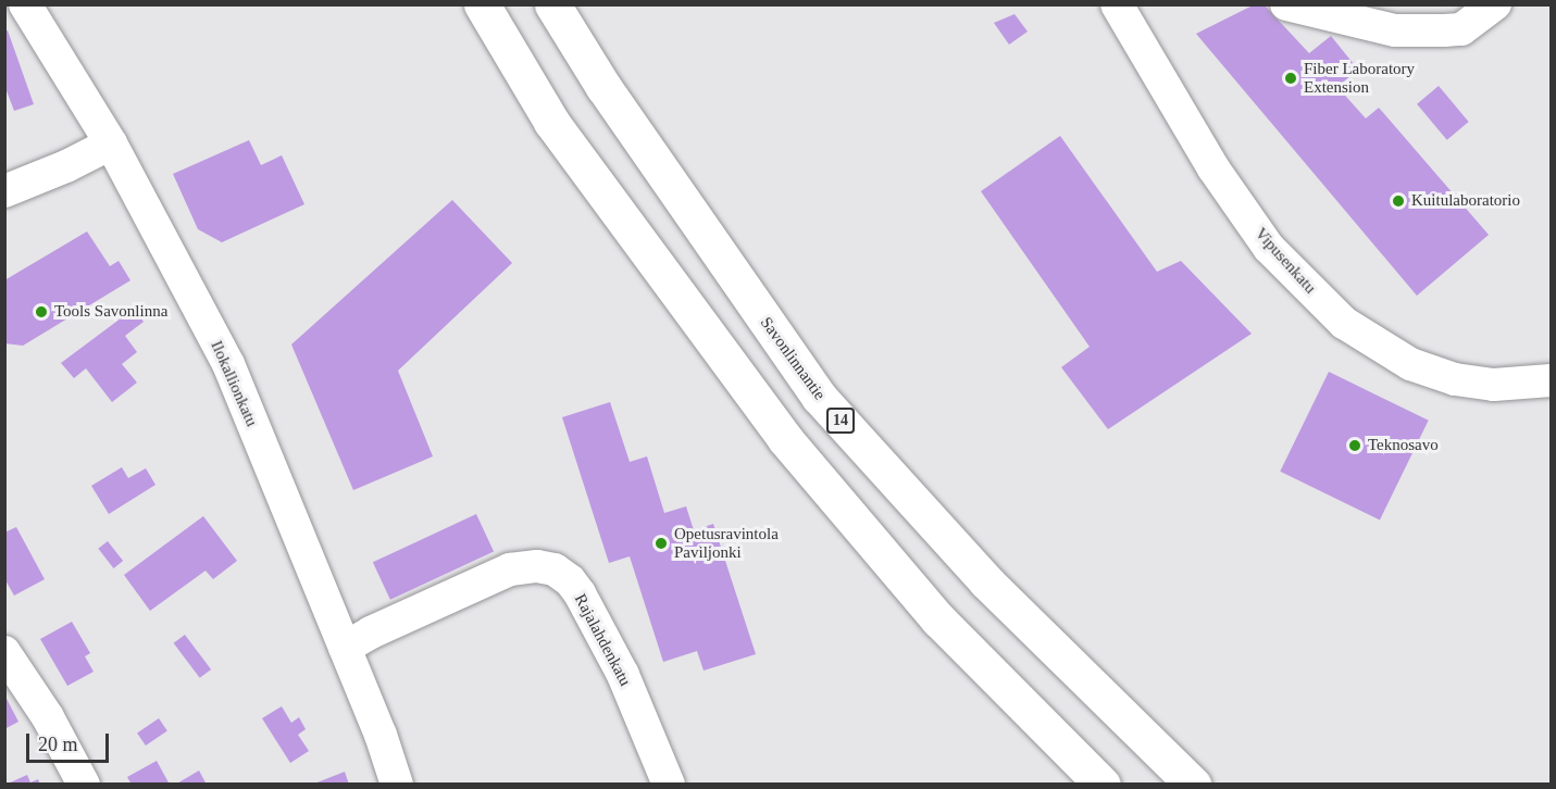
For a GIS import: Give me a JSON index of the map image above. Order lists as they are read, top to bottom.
{
  "streets": {
    "highway": ["Savonlinnantie", "14"],
    "street": ["Vipusenkatu", "Ilokallionkatu", "Rajalahdenkatu"]
  },
  "crossings": [
    ["Ilokallionkatu", "Rajalahdenkatu"]
  ],
  "places": [
    "Fiber Laboratory Extension",
    "Kuitulaboratorio",
    "Tools Savonlinna",
    "Teknosavo",
    "Opetusravintola Paviljonki"
  ],
  "scale_bar": "20 m"
}
